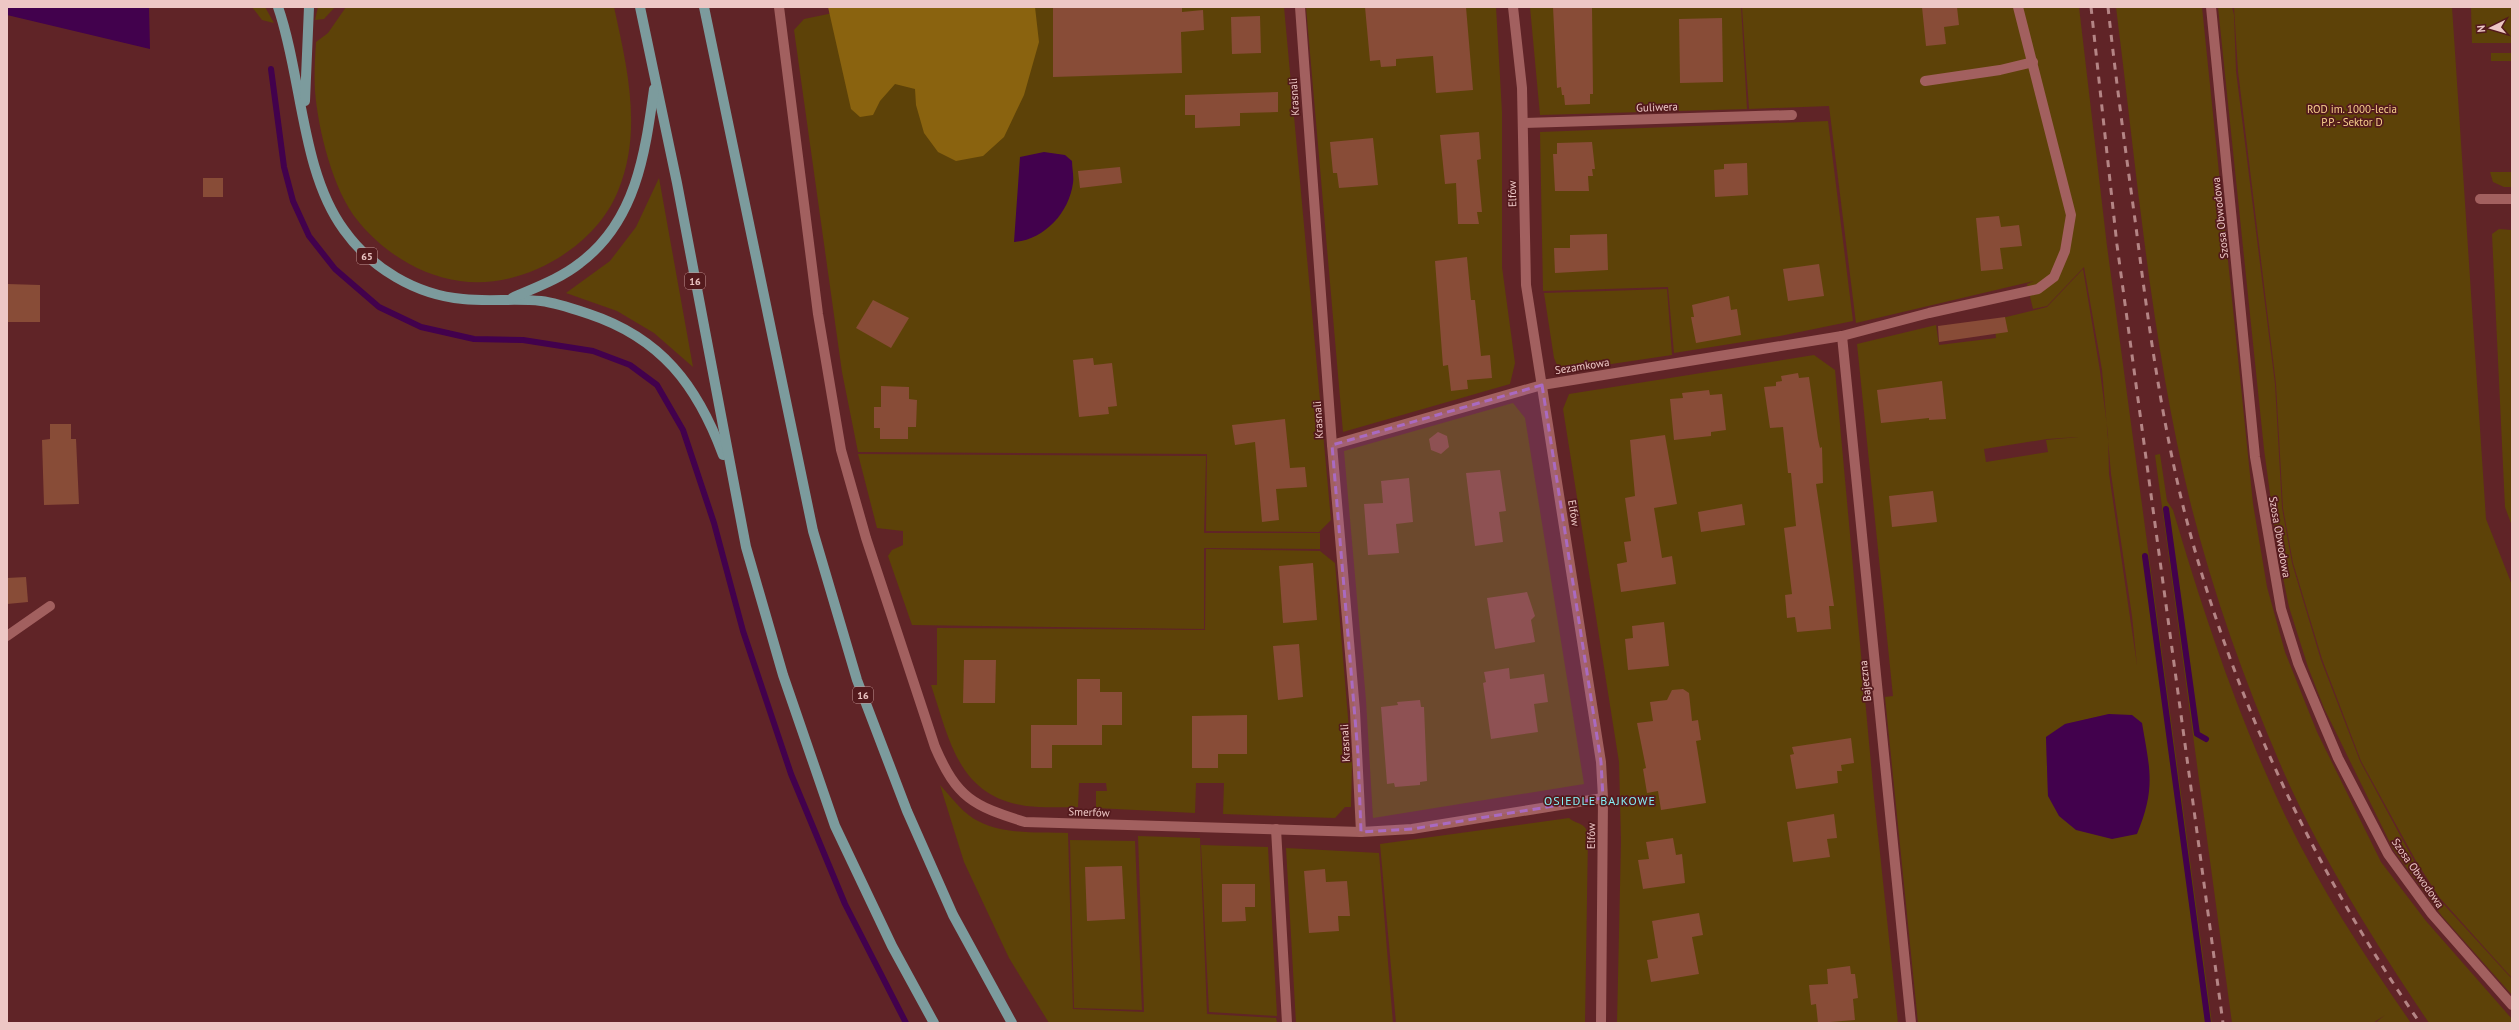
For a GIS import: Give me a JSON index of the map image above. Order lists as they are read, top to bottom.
{
  "streets": {
    "main road": ["65", "16"],
    "street": [
      "Krasnali",
      "Guliwera",
      "Elfów",
      "Szosa Obwodowa",
      "Sezamkowa",
      "Bajeczna",
      "Smerfów"
    ]
  },
  "crossings": [
    ["Krasnali", "Sezamkowa"],
    ["Krasnali", "Smerfów"],
    ["Guliwera", "Elfów"],
    ["Elfów", "Sezamkowa"],
    ["Elfów", "Smerfów"],
    ["65", "16"],
    ["Sezamkowa", "Bajeczna"]
  ],
  "districts": ["OSIEDLE BAJKOWE"],
  "parks": ["ROD im. 1000-lecia P.P. - Sektor D"],
  "north": "left"
}
